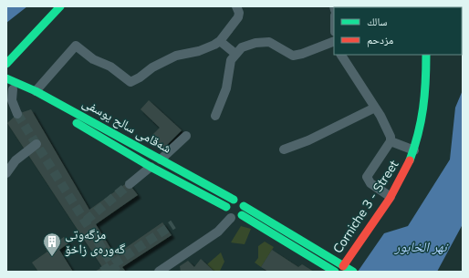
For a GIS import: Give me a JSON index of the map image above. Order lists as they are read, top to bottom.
{
  "streets": {
    "main road": ["شەقامی سالح یوسفی", "Corniche 3 - Street"]
  },
  "water": ["نهر الخابور"],
  "places": {
    "building": ["مزگەوتی گەورەی زاخۆ"]
  },
  "legend": ["سالك", "مزدحم"]
}
